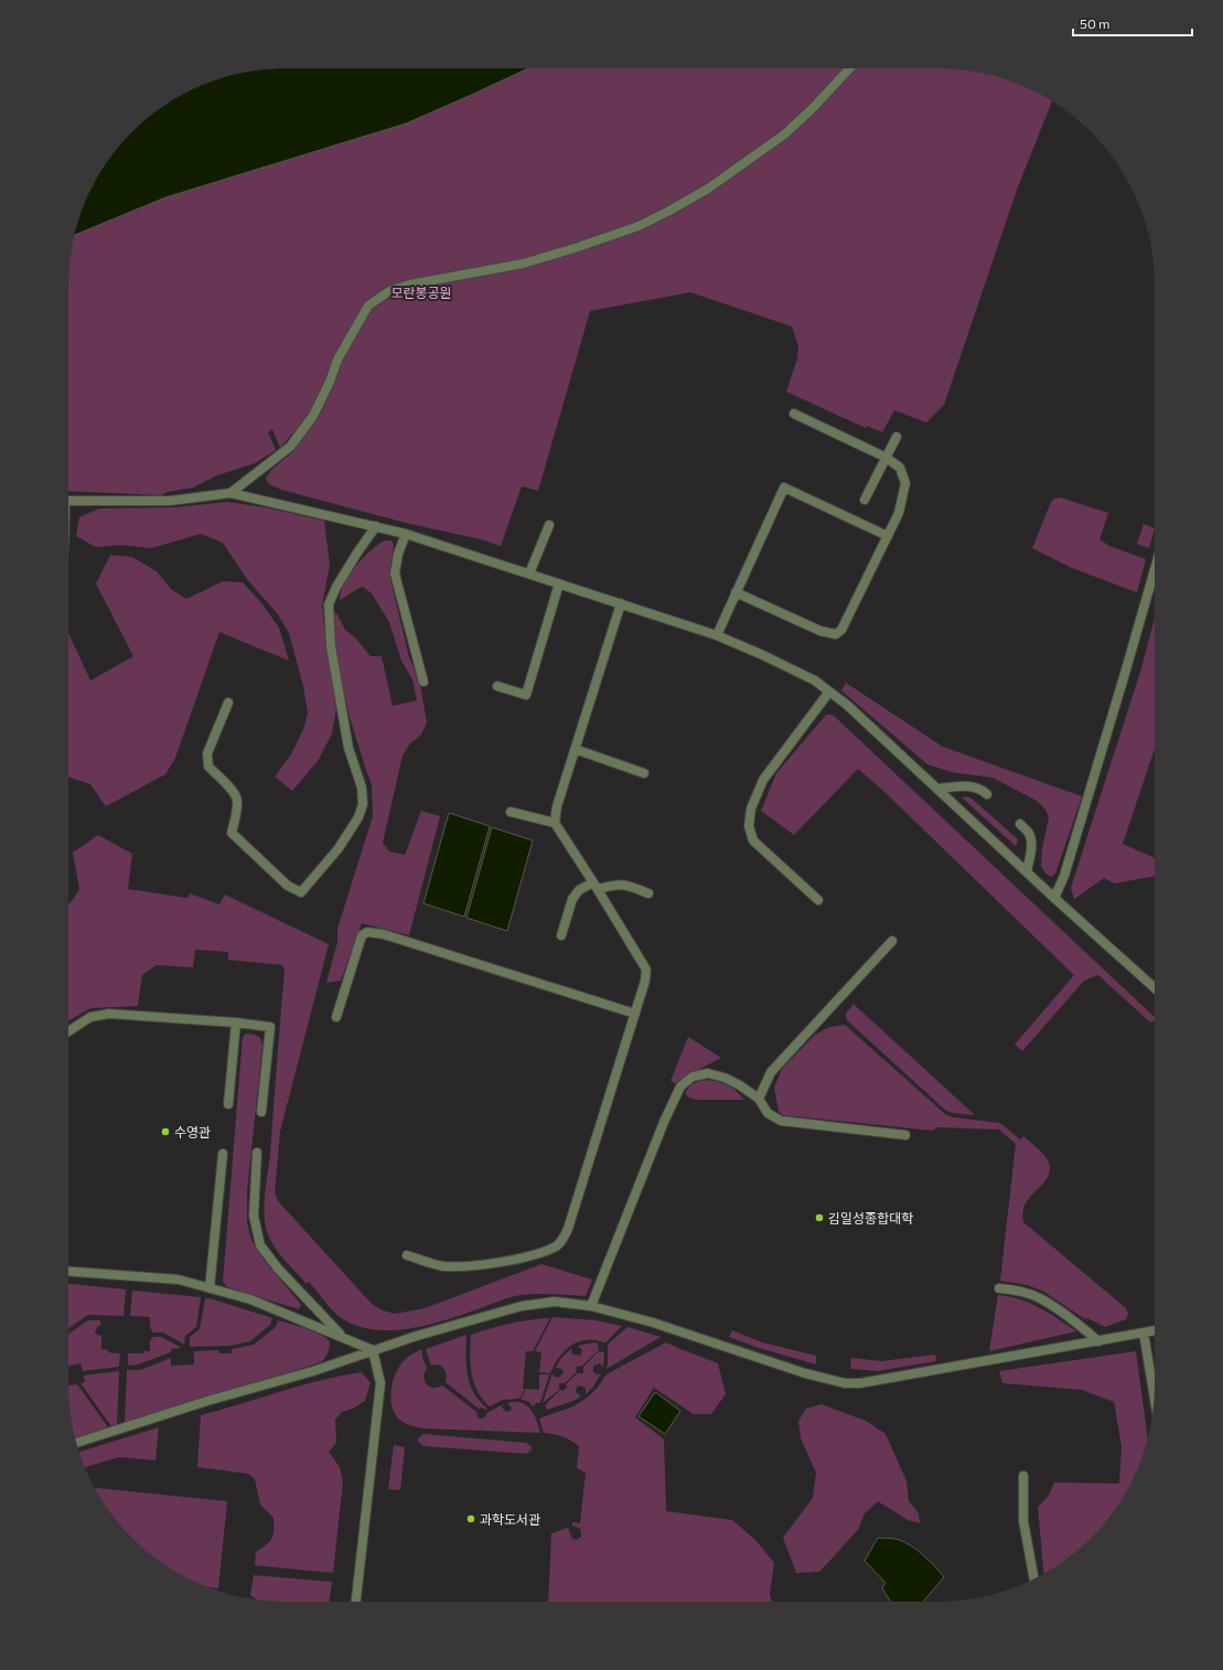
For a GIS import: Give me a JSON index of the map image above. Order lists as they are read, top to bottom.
{
  "parks": ["모란봉공원"],
  "places": ["수영관", "김일성종합대학", "과학도서관"],
  "scale_bar": "50 m"
}
